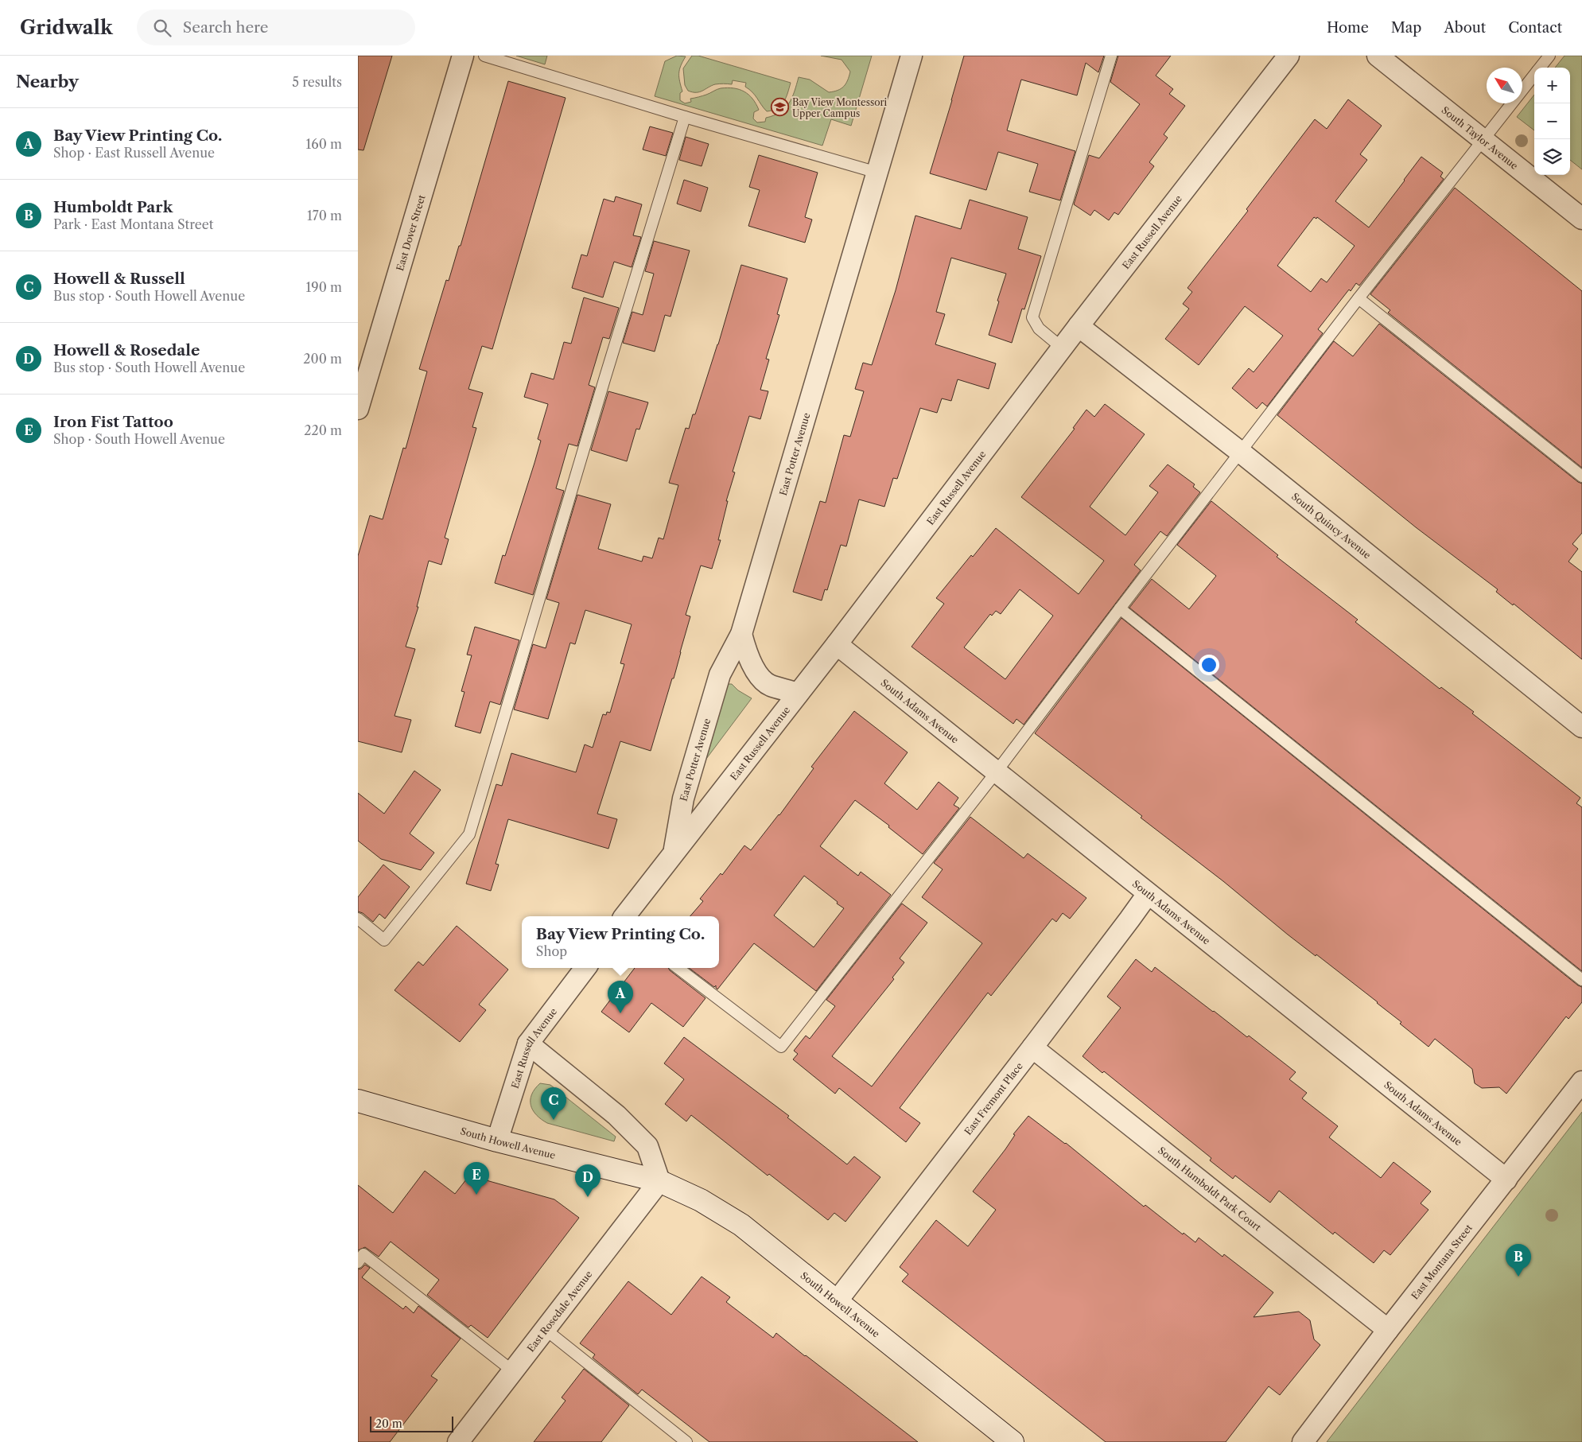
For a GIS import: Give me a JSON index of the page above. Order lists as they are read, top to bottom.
{
  "streets": {
    "street": [
      "South Taylor Avenue",
      "East Dover Street",
      "East Russell Avenue",
      "East Potter Avenue",
      "South Quincy Avenue",
      "South Adams Avenue",
      "East Fremont Place",
      "South Howell Avenue",
      "South Humboldt Park Court",
      "East Montana Street",
      "East Rosedale Avenue"
    ]
  },
  "crossings": [
    ["East Russell Avenue", "East Potter Avenue"],
    ["East Russell Avenue", "South Quincy Avenue"],
    ["East Russell Avenue", "South Adams Avenue"],
    ["East Russell Avenue", "South Howell Avenue"],
    ["South Adams Avenue", "East Fremont Place"],
    ["South Adams Avenue", "East Montana Street"],
    ["East Fremont Place", "South Howell Avenue"],
    ["East Fremont Place", "South Humboldt Park Court"],
    ["South Howell Avenue", "East Rosedale Avenue"],
    ["South Humboldt Park Court", "East Montana Street"]
  ],
  "places": {
    "school or university": ["Bay View Montessori Upper Campus"]
  },
  "scale_bar": "20 m",
  "north": "top left",
  "page": {
    "header": "Gridwalk",
    "search": "Search here",
    "nav": [
      "Home",
      "Map",
      "About",
      "Contact"
    ],
    "heading": ["Nearby", "5 results"],
    "map_buttons": ["+", "−"],
    "list": [
      {
        "mark": "A",
        "name": "Bay View Printing Co.",
        "note": "Shop · East Russell Avenue",
        "value": "160 m"
      },
      {
        "mark": "B",
        "name": "Humboldt Park",
        "note": "Park · East Montana Street",
        "value": "170 m"
      },
      {
        "mark": "C",
        "name": "Howell & Russell",
        "note": "Bus stop · South Howell Avenue",
        "value": "190 m"
      },
      {
        "mark": "D",
        "name": "Howell & Rosedale",
        "note": "Bus stop · South Howell Avenue",
        "value": "200 m"
      },
      {
        "mark": "E",
        "name": "Iron Fist Tattoo",
        "note": "Shop · South Howell Avenue",
        "value": "220 m"
      }
    ],
    "popup": ["Bay View Printing Co.", "Shop"],
    "pins": [
      "A",
      "C",
      "E",
      "D",
      "B"
    ],
    "scale": "20 m"
  }
}
